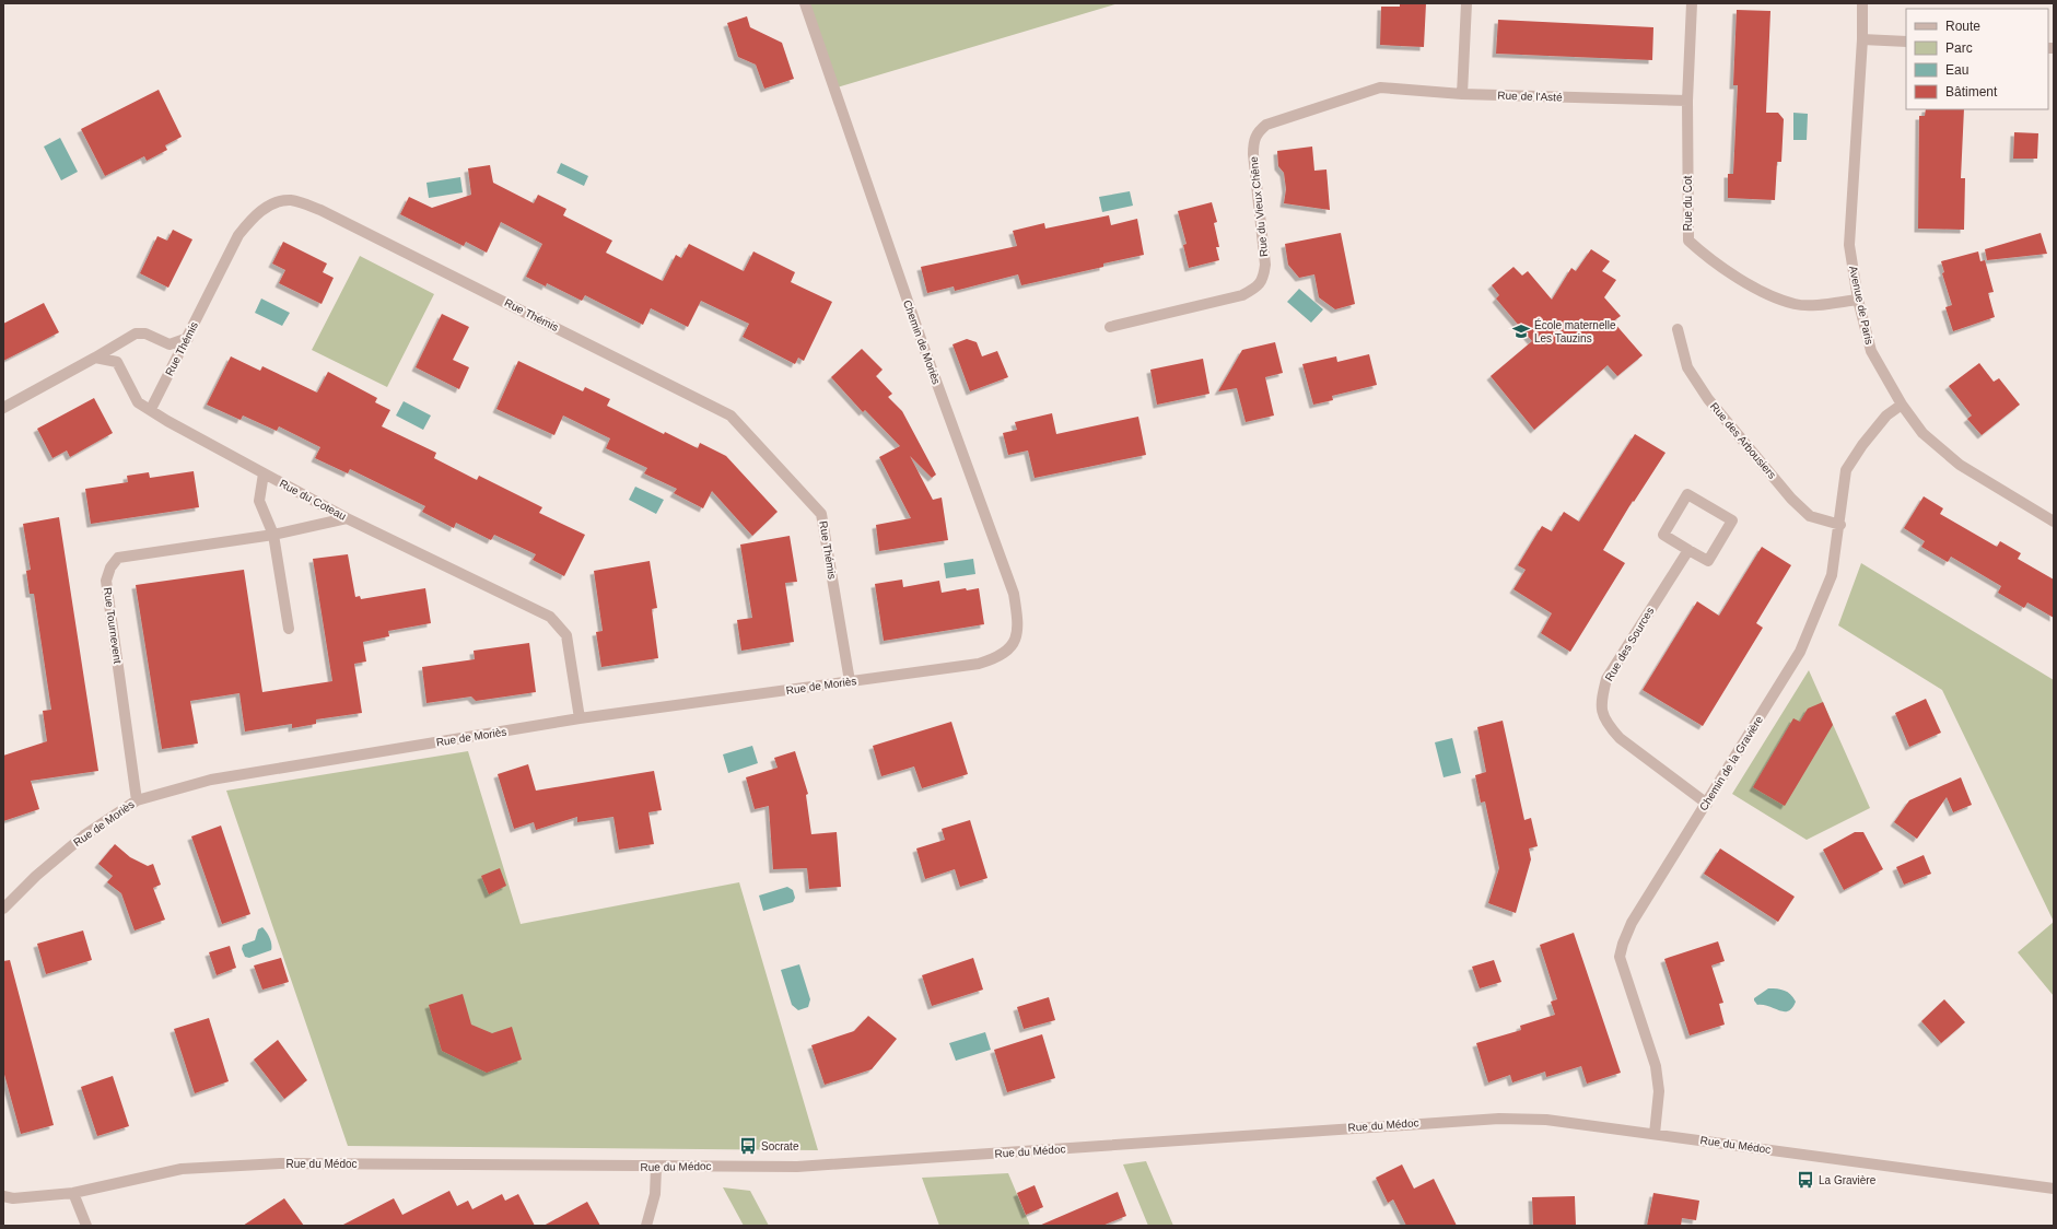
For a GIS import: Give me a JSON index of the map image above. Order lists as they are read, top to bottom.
{
  "streets": {
    "street": [
      "Rue de l'Asté",
      "Rue du Cot",
      "Rue du Vieux Chêne",
      "Avenue de Paris",
      "Rue Thémis",
      "Chemin de Moriès",
      "Rue des Arbousiers",
      "Rue du Coteau",
      "Rue Tournevent",
      "Rue des Sources",
      "Rue de Moriès",
      "Chemin de la Gravière",
      "Rue du Médoc"
    ]
  },
  "crossings": [
    ["Rue de l'Asté", "Rue du Cot"],
    ["Rue de l'Asté", "Rue du Vieux Chêne"],
    ["Rue du Cot", "Avenue de Paris"],
    ["Avenue de Paris", "Chemin de la Gravière"],
    ["Rue Thémis", "Rue du Coteau"],
    ["Rue Thémis", "Rue de Moriès"],
    ["Chemin de Moriès", "Rue de Moriès"],
    ["Rue des Arbousiers", "Chemin de la Gravière"],
    ["Rue du Coteau", "Rue Tournevent"],
    ["Rue du Coteau", "Rue de Moriès"],
    ["Rue Tournevent", "Rue de Moriès"],
    ["Rue des Sources", "Chemin de la Gravière"],
    ["Chemin de la Gravière", "Rue du Médoc"]
  ],
  "places": {
    "school or university": ["École maternelle Les Tauzins"],
    "bus stop": ["Socrate", "La Gravière"]
  },
  "legend": [
    "Route",
    "Parc",
    "Eau",
    "Bâtiment"
  ]
}
